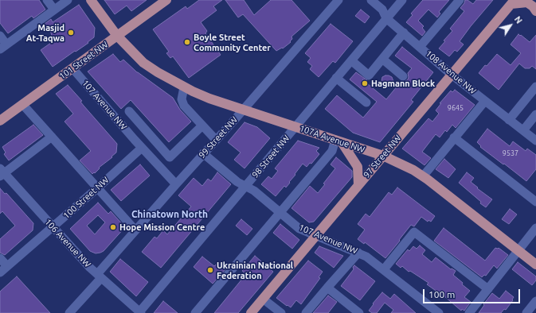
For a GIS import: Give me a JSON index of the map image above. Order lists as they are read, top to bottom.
{
  "streets": {
    "main road": ["101 Street NW", "107A Avenue NW", "97 Street NW"],
    "street": [
      "108 Avenue NW",
      "107 Avenue NW",
      "99 Street NW",
      "98 Street NW",
      "100 Street NW",
      "106 Avenue NW"
    ]
  },
  "crossings": [
    ["101 Street NW", "107 Avenue NW"],
    ["101 Street NW", "107A Avenue NW"],
    ["108 Avenue NW", "98 Street NW"],
    ["108 Avenue NW", "97 Street NW"],
    ["107 Avenue NW", "99 Street NW"],
    ["107 Avenue NW", "98 Street NW"],
    ["107 Avenue NW", "97 Street NW"],
    ["107 Avenue NW", "100 Street NW"],
    ["99 Street NW", "107A Avenue NW"],
    ["99 Street NW", "106 Avenue NW"],
    ["107A Avenue NW", "98 Street NW"],
    ["107A Avenue NW", "97 Street NW"],
    ["98 Street NW", "106 Avenue NW"],
    ["100 Street NW", "106 Avenue NW"]
  ],
  "districts": ["Chinatown North"],
  "places": [
    "Masjid At-Taqwa",
    "Boyle Street Community Center",
    "Hagmann Block",
    "Hope Mission Centre",
    "Ukrainian National Federation"
  ],
  "house_numbers": ["9645", "9537"],
  "scale_bar": "100 m",
  "north": "top right"
}
